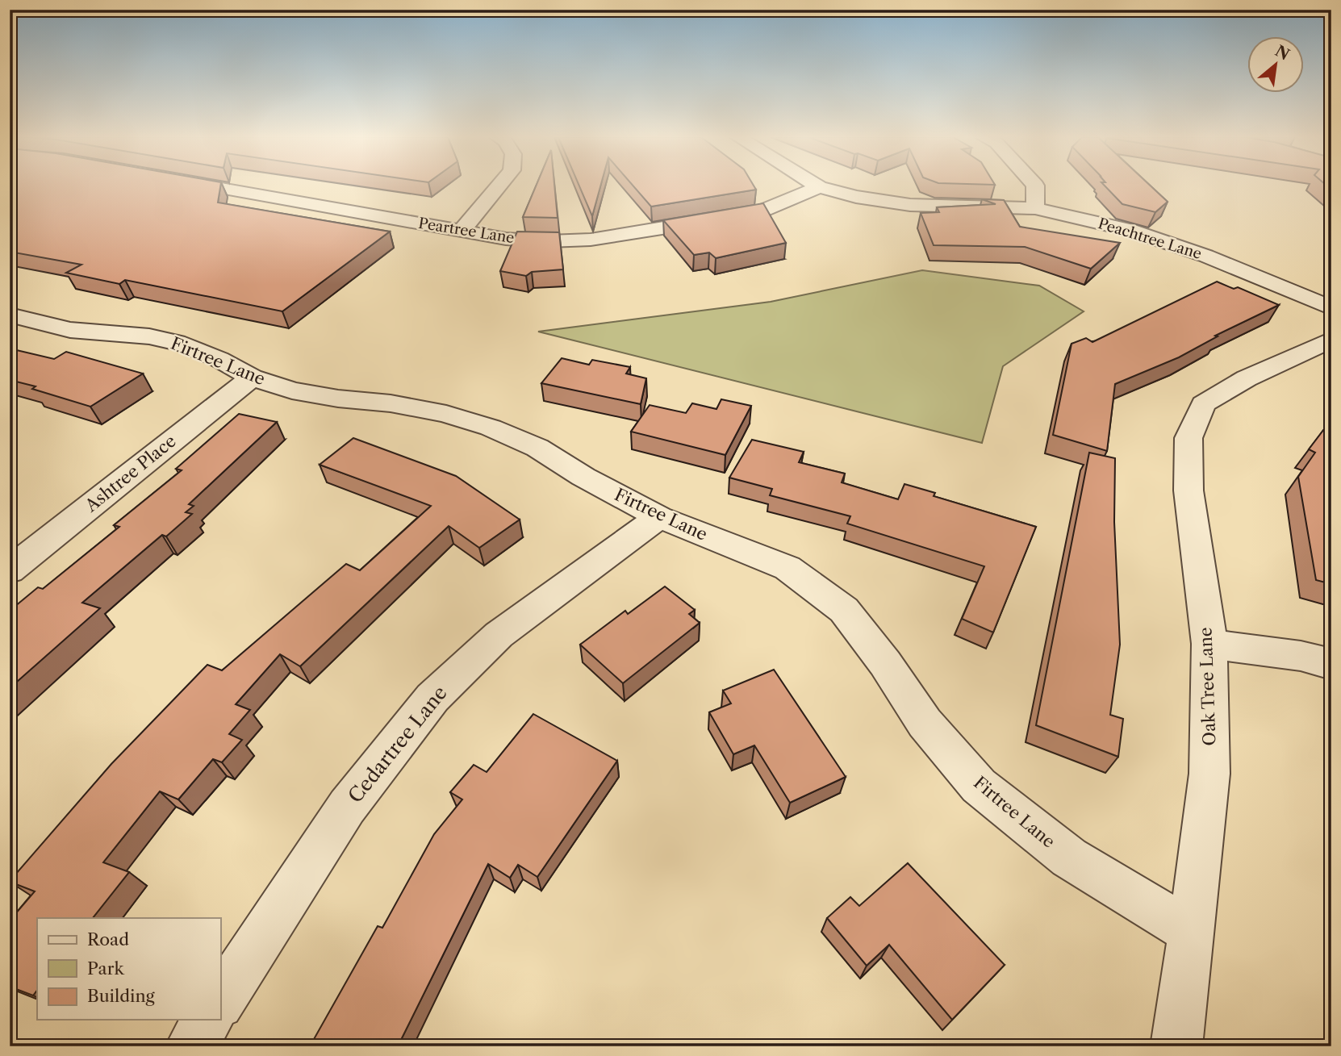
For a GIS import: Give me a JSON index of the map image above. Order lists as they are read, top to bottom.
{
  "streets": {
    "street": [
      "Peartree Lane",
      "Peachtree Lane",
      "Firtree Lane",
      "Ashtree Place",
      "Oak Tree Lane",
      "Cedartree Lane"
    ]
  },
  "crossings": [
    ["Peartree Lane", "Peachtree Lane"],
    ["Firtree Lane", "Ashtree Place"],
    ["Firtree Lane", "Oak Tree Lane"],
    ["Firtree Lane", "Cedartree Lane"]
  ],
  "legend": ["Road", "Park", "Building"],
  "north": "top right"
}
